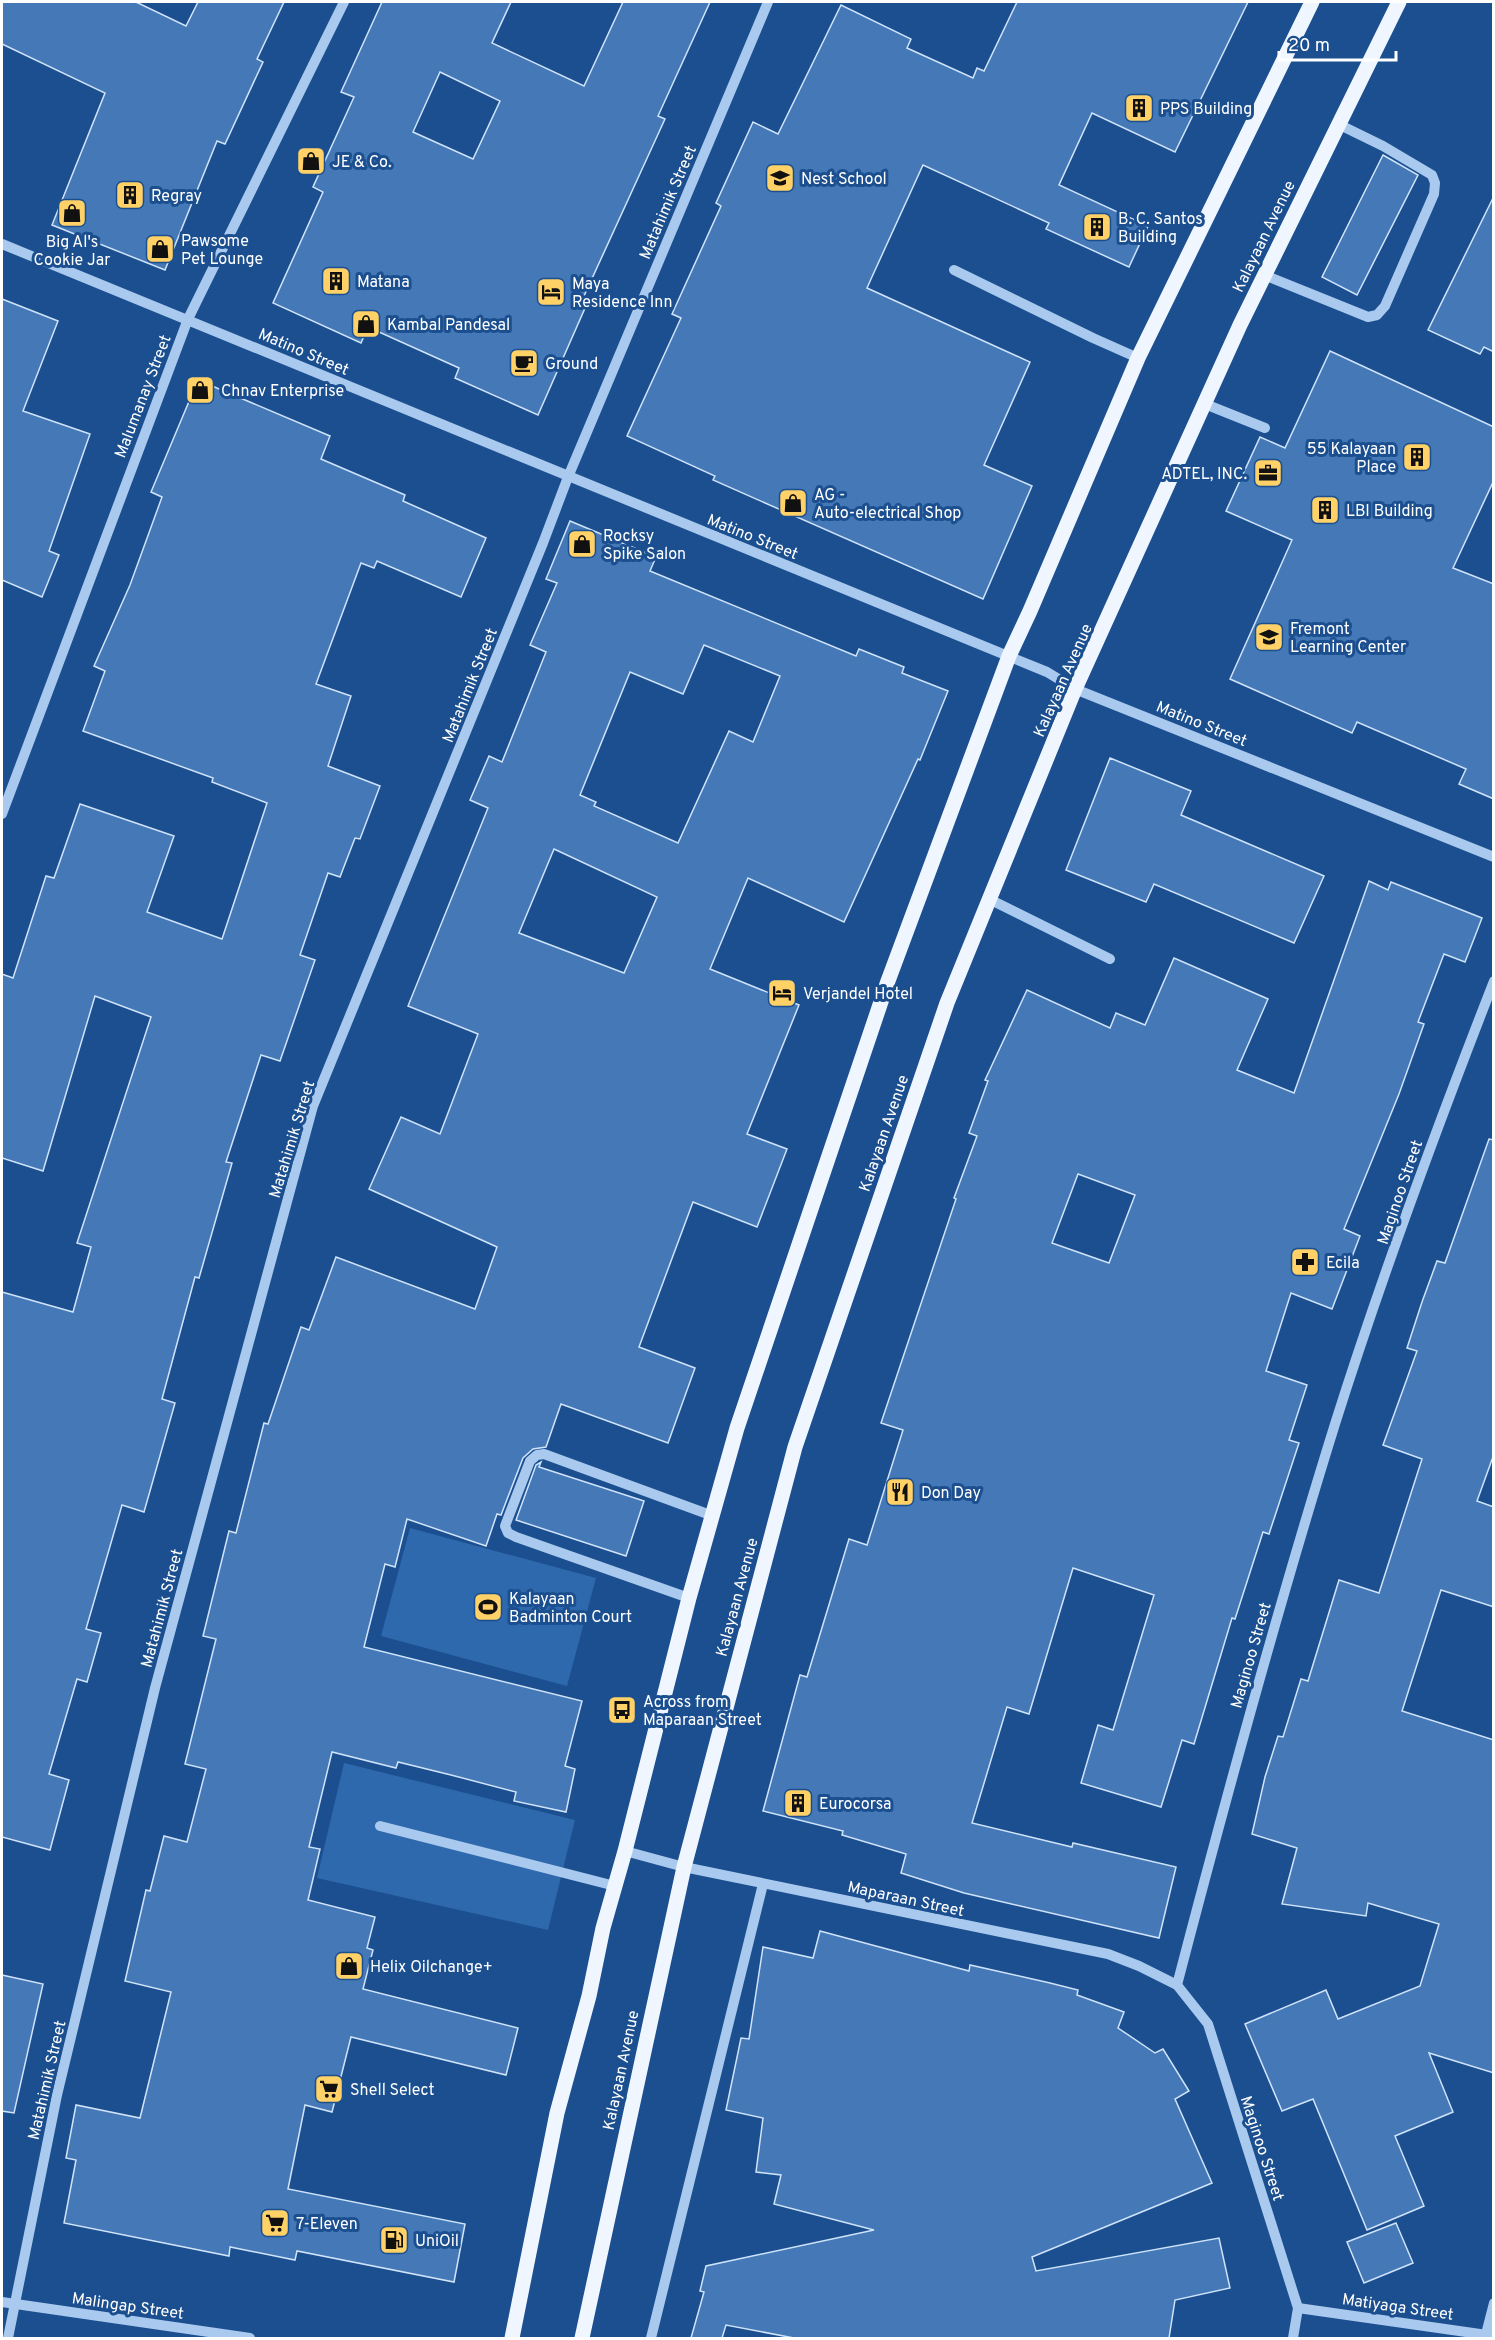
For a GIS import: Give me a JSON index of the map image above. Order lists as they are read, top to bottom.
{
  "streets": {
    "main road": ["Kalayaan Avenue"],
    "street": [
      "Matahimik Street",
      "Matino Street",
      "Malumanay Street",
      "Maginoo Street",
      "Maparaan Street",
      "Malingap Street",
      "Matiyaga Street"
    ]
  },
  "crossings": [
    ["Matahimik Street", "Matino Street"],
    ["Matahimik Street", "Malingap Street"],
    ["Kalayaan Avenue", "Matino Street"],
    ["Kalayaan Avenue", "Maparaan Street"],
    ["Matino Street", "Malumanay Street"],
    ["Maginoo Street", "Maparaan Street"],
    ["Maginoo Street", "Matiyaga Street"]
  ],
  "places": {
    "building": [
      "PPS Building",
      "Regray",
      "B. C. Santos Building",
      "Matana",
      "55 Kalayaan Place",
      "LBI Building",
      "Eurocorsa"
    ],
    "shop": [
      "JE & Co.",
      "Big Al's Cookie Jar",
      "Pawsome Pet Lounge",
      "Kambal Pandesal",
      "Chnav Enterprise",
      "AG - Auto-electrical Shop",
      "Rocksy Spike Salon",
      "Helix Oilchange+"
    ],
    "school or university": ["Nest School", "Fremont Learning Center"],
    "hotel": ["Maya Residence Inn", "Verjandel Hotel"],
    "cafe": ["Ground"],
    "office": ["ADTEL, INC."],
    "pharmacy": ["Ecila"],
    "restaurant": ["Don Day"],
    "sports": ["Kalayaan Badminton Court"],
    "bus stop": ["Across from Maparaan Street"],
    "supermarket": ["Shell Select", "7-Eleven"],
    "fuel station": ["UniOil"]
  },
  "scale_bar": "20 m"
}
